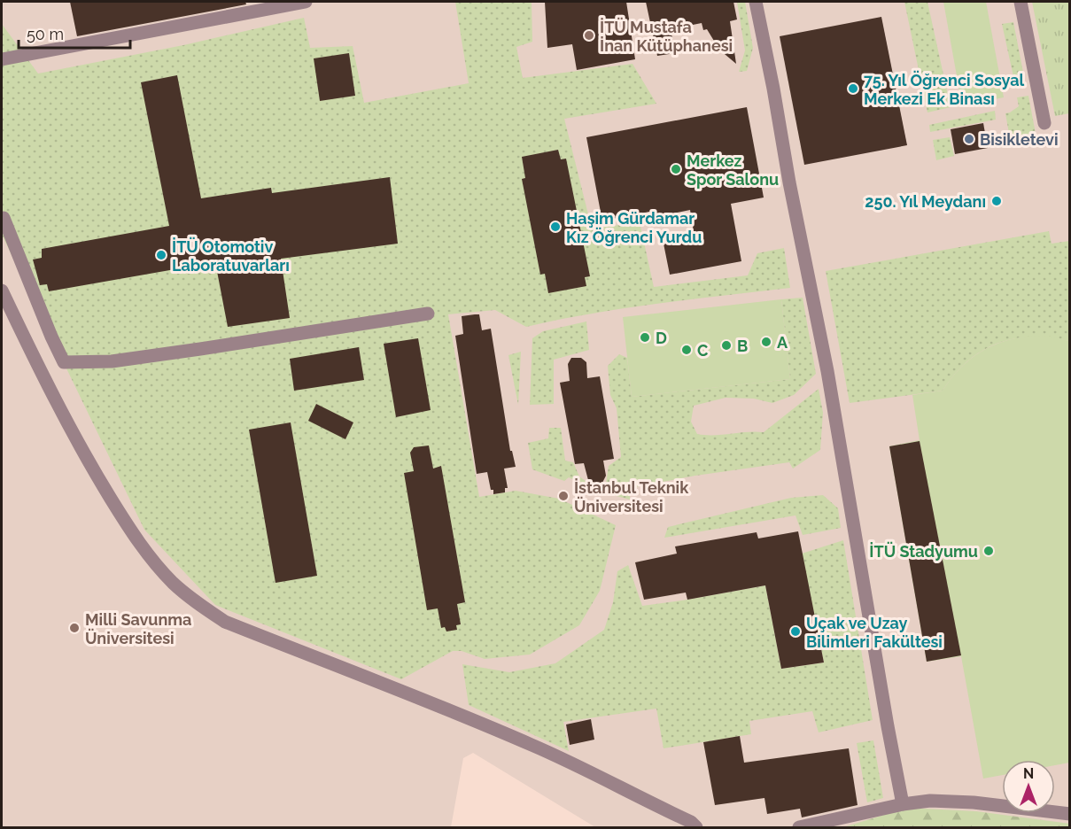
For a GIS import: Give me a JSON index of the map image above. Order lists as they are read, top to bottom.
{
  "places": [
    "İTÜ Mustafa İnan Kütüphanesi",
    "75. Yıl Öğrenci Sosyal Merkezi Ek Binası",
    "Bisikletevi",
    "Merkez Spor Salonu",
    "250. Yıl Meydanı",
    "Haşim Gürdamar Kız Öğrenci Yurdu",
    "İTÜ Otomotiv Laboratuvarları",
    "D",
    "A",
    "B",
    "C",
    "İstanbul Teknik Üniversitesi",
    "İTÜ Stadyumu",
    "Milli Savunma Üniversitesi",
    "Uçak ve Uzay Bilimleri Fakültesi"
  ],
  "scale_bar": "50 m",
  "north": "top"
}
